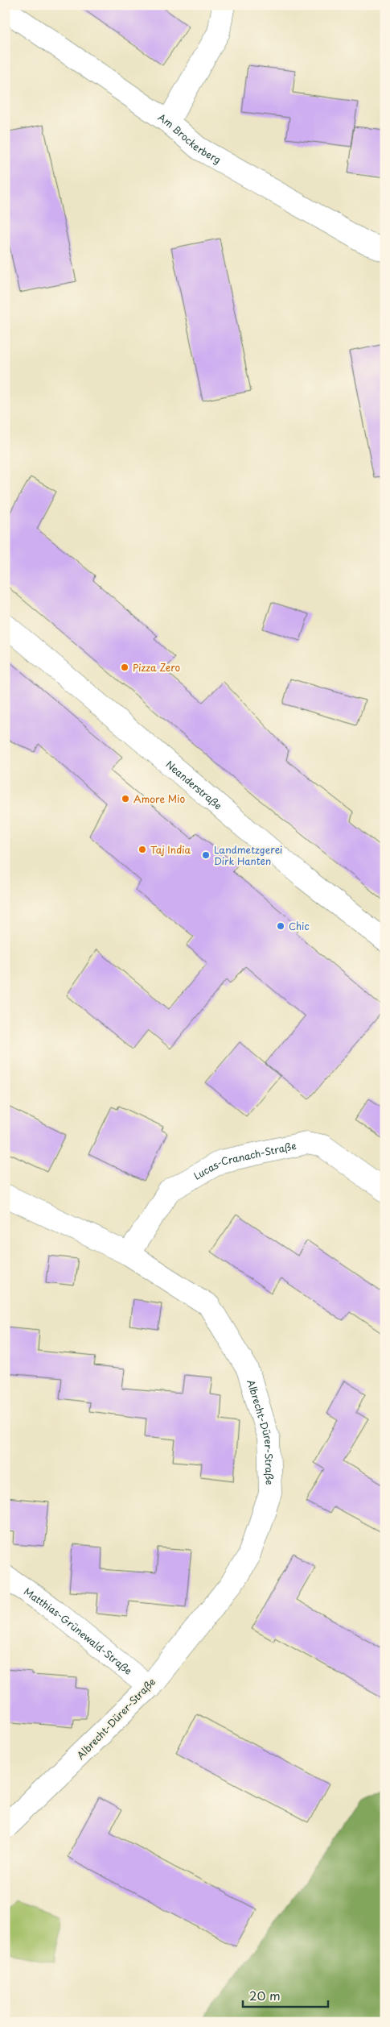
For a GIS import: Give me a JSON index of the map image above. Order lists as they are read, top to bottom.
{
  "streets": {
    "street": [
      "Am Brockerberg",
      "Neanderstraße",
      "Lucas-Cranach-Straße",
      "Albrecht-Dürer-Straße",
      "Matthias-Grünewald-Straße"
    ]
  },
  "crossings": [
    ["Lucas-Cranach-Straße", "Albrecht-Dürer-Straße"],
    ["Albrecht-Dürer-Straße", "Matthias-Grünewald-Straße"]
  ],
  "places": [
    "Pizza Zero",
    "Amore Mio",
    "Taj India",
    "Landmetzgerei Dirk Hanten",
    "Chic"
  ],
  "scale_bar": "20 m"
}
